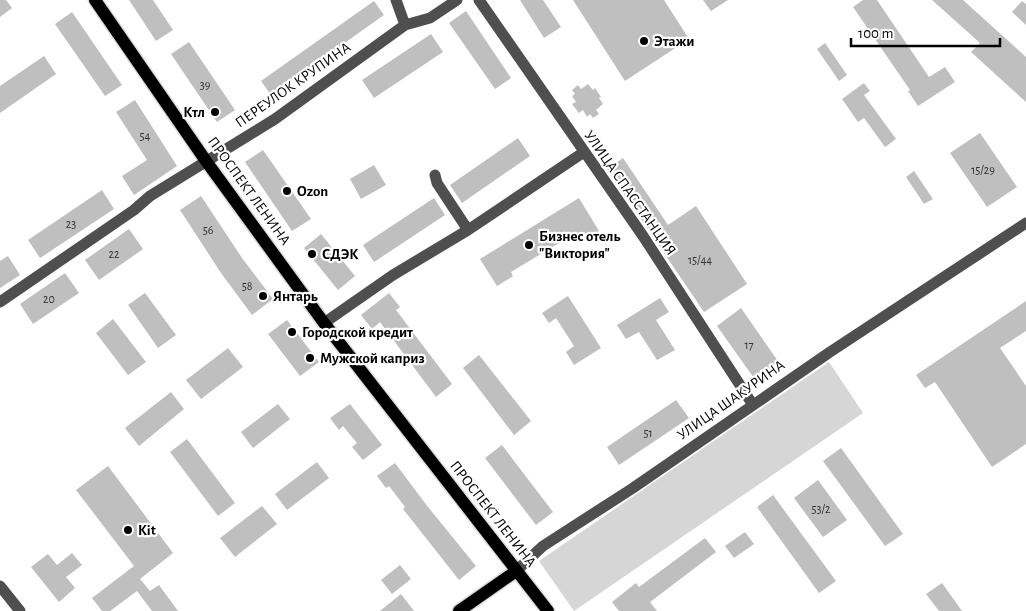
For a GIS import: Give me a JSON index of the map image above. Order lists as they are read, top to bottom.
{
  "streets": {
    "main road": ["ПРОСПЕКТ ЛЕНИНА", "УЛИЦА ШАКУРИНА"],
    "street": ["ПЕРЕУЛОК КРУПИНА", "УЛИЦА СПАССТАНЦИЯ"]
  },
  "crossings": [
    ["ПЕРЕУЛОК КРУПИНА", "ПРОСПЕКТ ЛЕНИНА"],
    ["ПРОСПЕКТ ЛЕНИНА", "УЛИЦА ШАКУРИНА"],
    ["УЛИЦА СПАССТАНЦИЯ", "УЛИЦА ШАКУРИНА"]
  ],
  "places": [
    "Этажи",
    "Ктл",
    "Ozon",
    "Бизнес отель \"Виктория\"",
    "СДЭК",
    "Янтарь",
    "Городской кредит",
    "Мужской каприз",
    "Kit"
  ],
  "house_numbers": [
    "39",
    "54",
    "15/29",
    "23",
    "56",
    "22",
    "15/44",
    "58",
    "20",
    "17",
    "51",
    "53/2"
  ],
  "scale_bar": "100 m"
}
